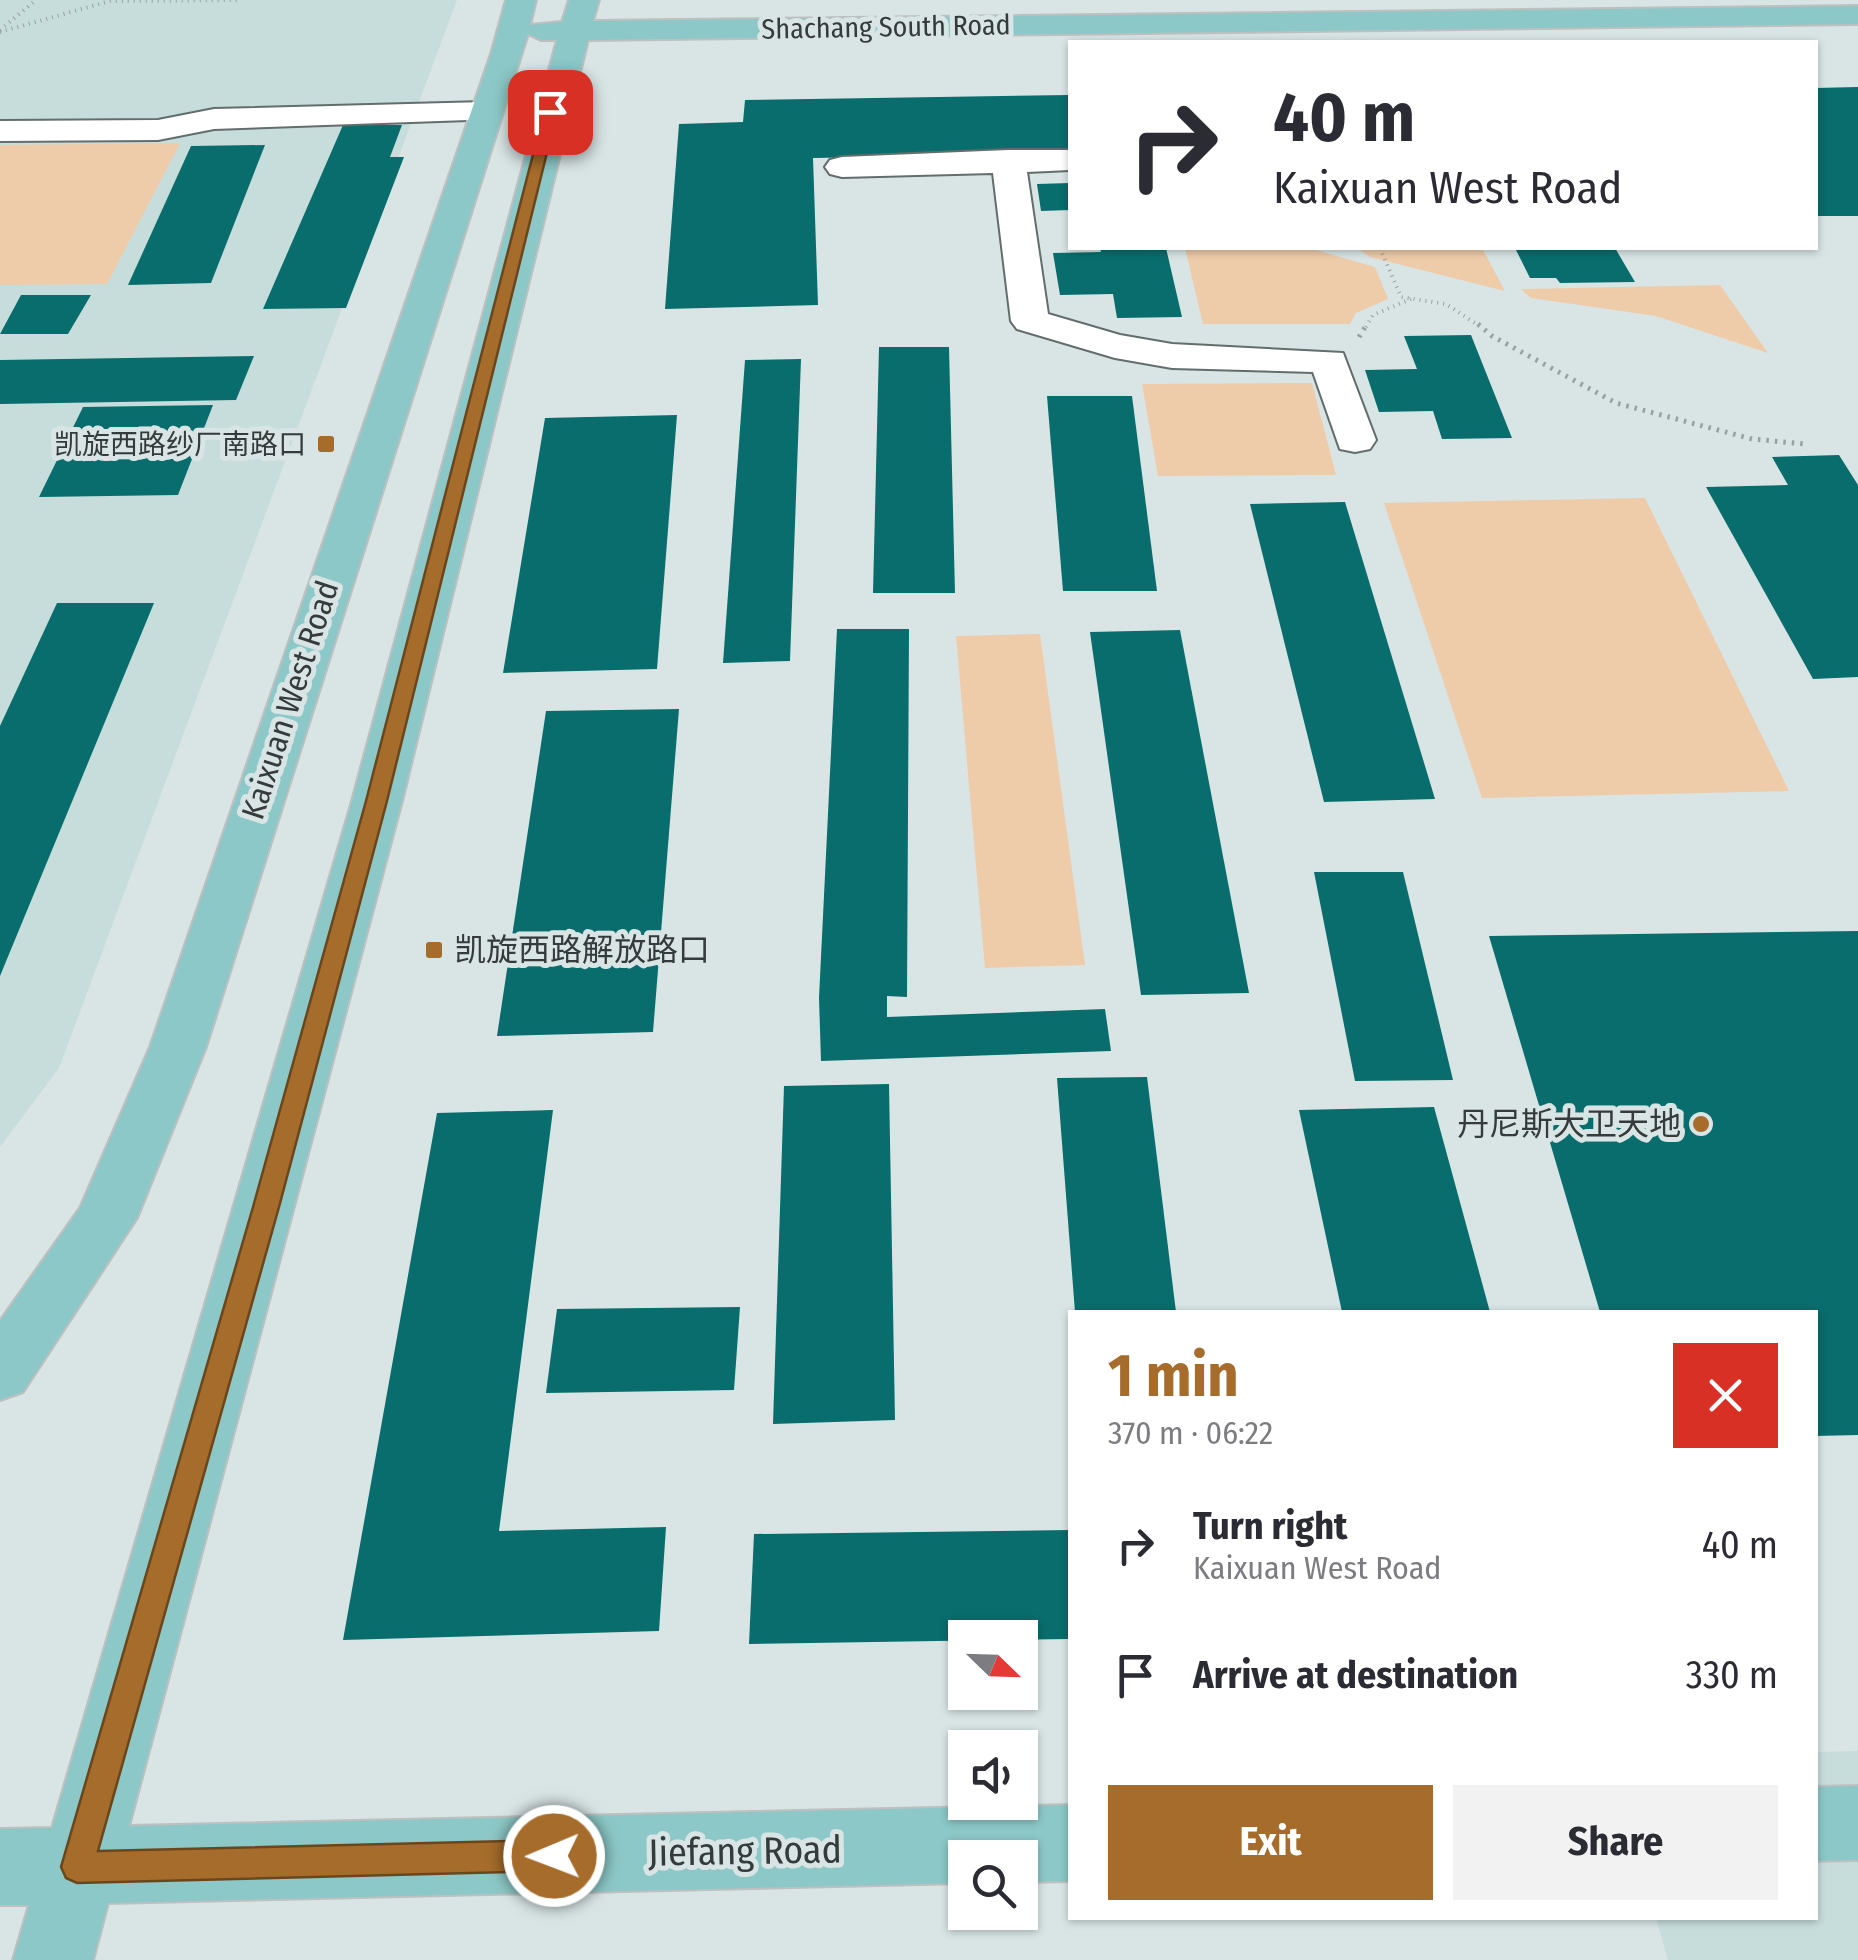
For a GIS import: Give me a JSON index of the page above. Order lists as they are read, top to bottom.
{
  "streets": {
    "main road": ["Shachang South Road", "Kaixuan West Road", "Jiefang Road"]
  },
  "crossings": [
    ["Shachang South Road", "Kaixuan West Road"]
  ],
  "places": {
    "transit": ["凯旋西路纱厂南路口", "凯旋西路解放路口"],
    "other": ["丹尼斯大卫天地"]
  },
  "north": "bottom right",
  "page": {
    "turn": ["40 m", "Kaixuan West Road"],
    "heading": ["1 min", "370 m · 06:22"],
    "list": [
      {
        "name": "Turn right",
        "note": "Kaixuan West Road",
        "value": "40 m"
      },
      {
        "name": "Arrive at destination",
        "value": "330 m"
      }
    ],
    "buttons": ["Exit", "Share"]
  }
}
